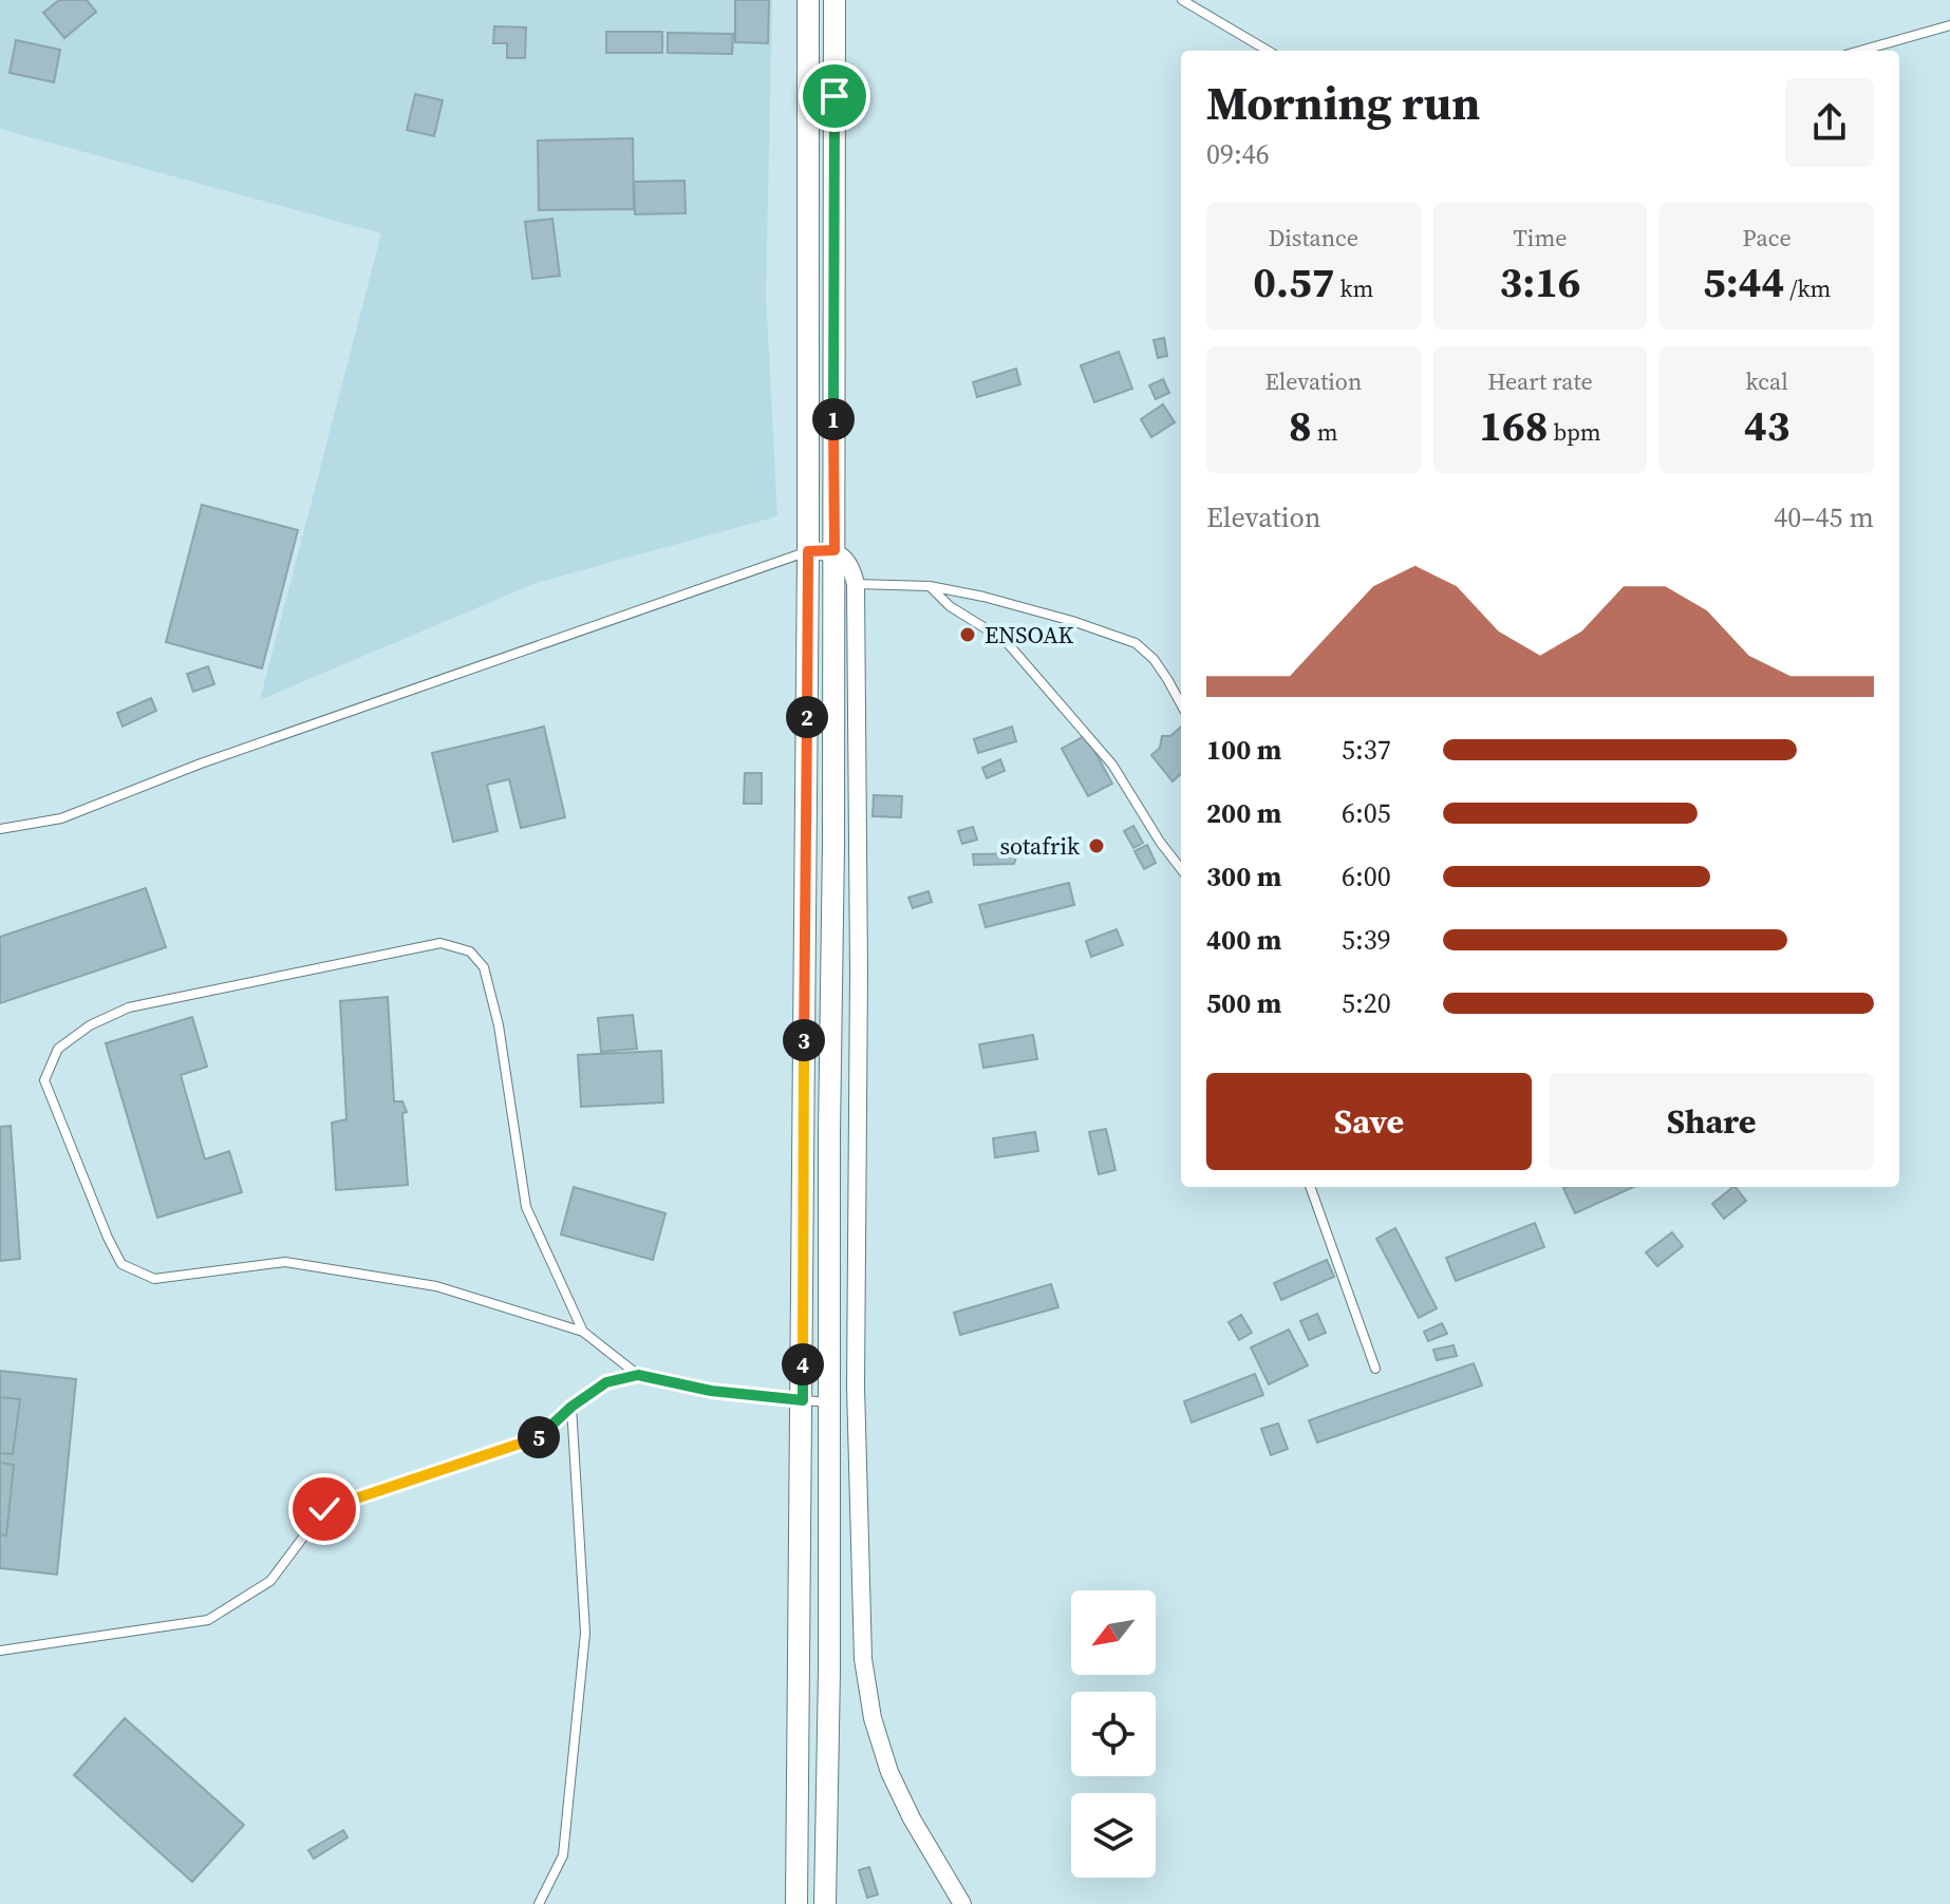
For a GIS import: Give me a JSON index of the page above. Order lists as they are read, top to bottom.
{
  "places": ["ENSOAK", "sotafrik"],
  "north": "bottom left",
  "page": {
    "heading": ["Morning run", "09:46"],
    "stats": [
      ["Distance", "0.57 km"],
      ["Time", "3:16"],
      ["Pace", "5:44 /km"],
      ["Elevation", "8 m"],
      ["Heart rate", "168 bpm"],
      ["kcal", "43"]
    ],
    "pins": [
      "1",
      "2",
      "3",
      "4",
      "5"
    ],
    "chart": ["Elevation", "40–45 m"],
    "list": [
      {
        "name": "100 m",
        "note": "5:37"
      },
      {
        "name": "200 m",
        "note": "6:05"
      },
      {
        "name": "300 m",
        "note": "6:00"
      },
      {
        "name": "400 m",
        "note": "5:39"
      },
      {
        "name": "500 m",
        "note": "5:20"
      }
    ],
    "buttons": ["Save", "Share"]
  }
}
